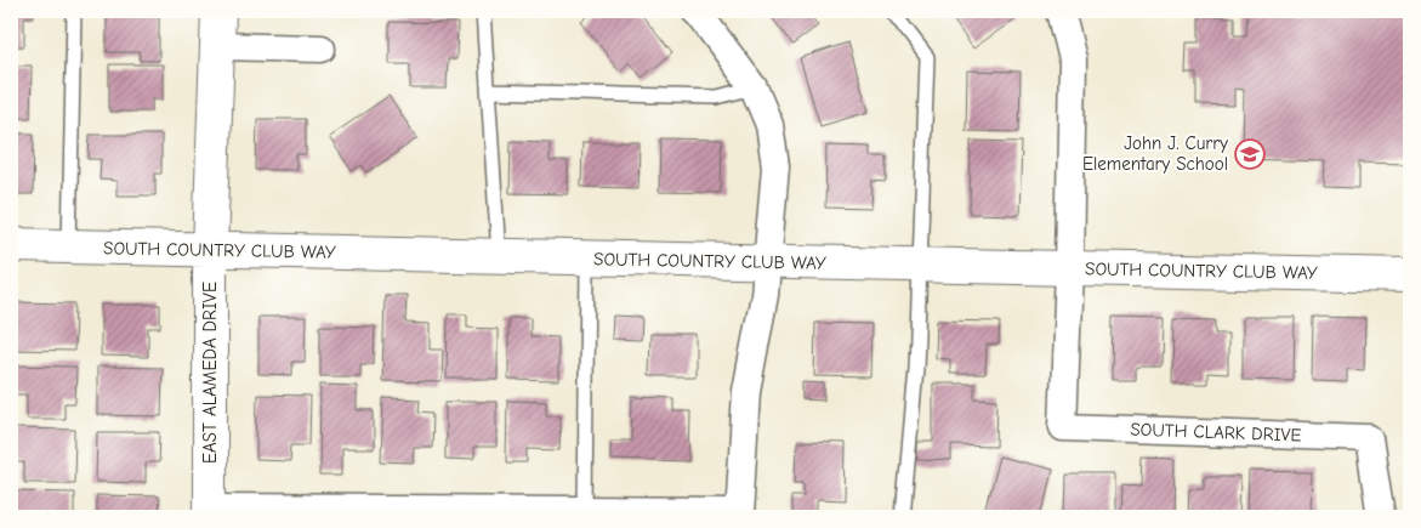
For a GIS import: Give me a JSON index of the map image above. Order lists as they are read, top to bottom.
{
  "streets": {
    "street": ["SOUTH COUNTRY CLUB WAY", "EAST ALAMEDA DRIVE", "SOUTH CLARK DRIVE"]
  },
  "crossings": [
    ["SOUTH COUNTRY CLUB WAY", "EAST ALAMEDA DRIVE"],
    ["SOUTH COUNTRY CLUB WAY", "SOUTH CLARK DRIVE"]
  ],
  "places": {
    "school or university": ["John J. Curry Elementary School"]
  }
}
